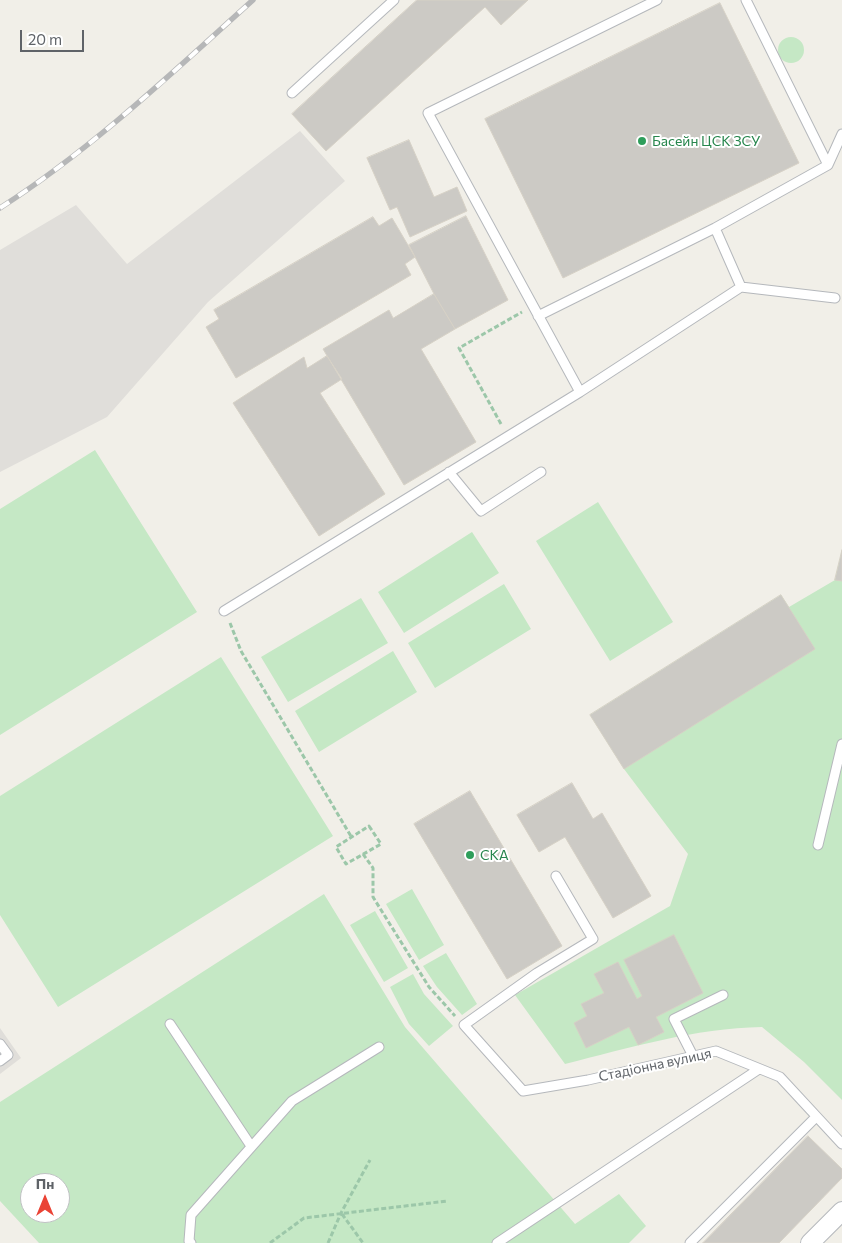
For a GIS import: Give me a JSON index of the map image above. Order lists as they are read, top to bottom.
{
  "streets": {
    "lane": ["Стадіонна вулиця"]
  },
  "places": ["Басейн ЦСК ЗСУ", "СКА"],
  "scale_bar": "20 m",
  "north": "top"
}
